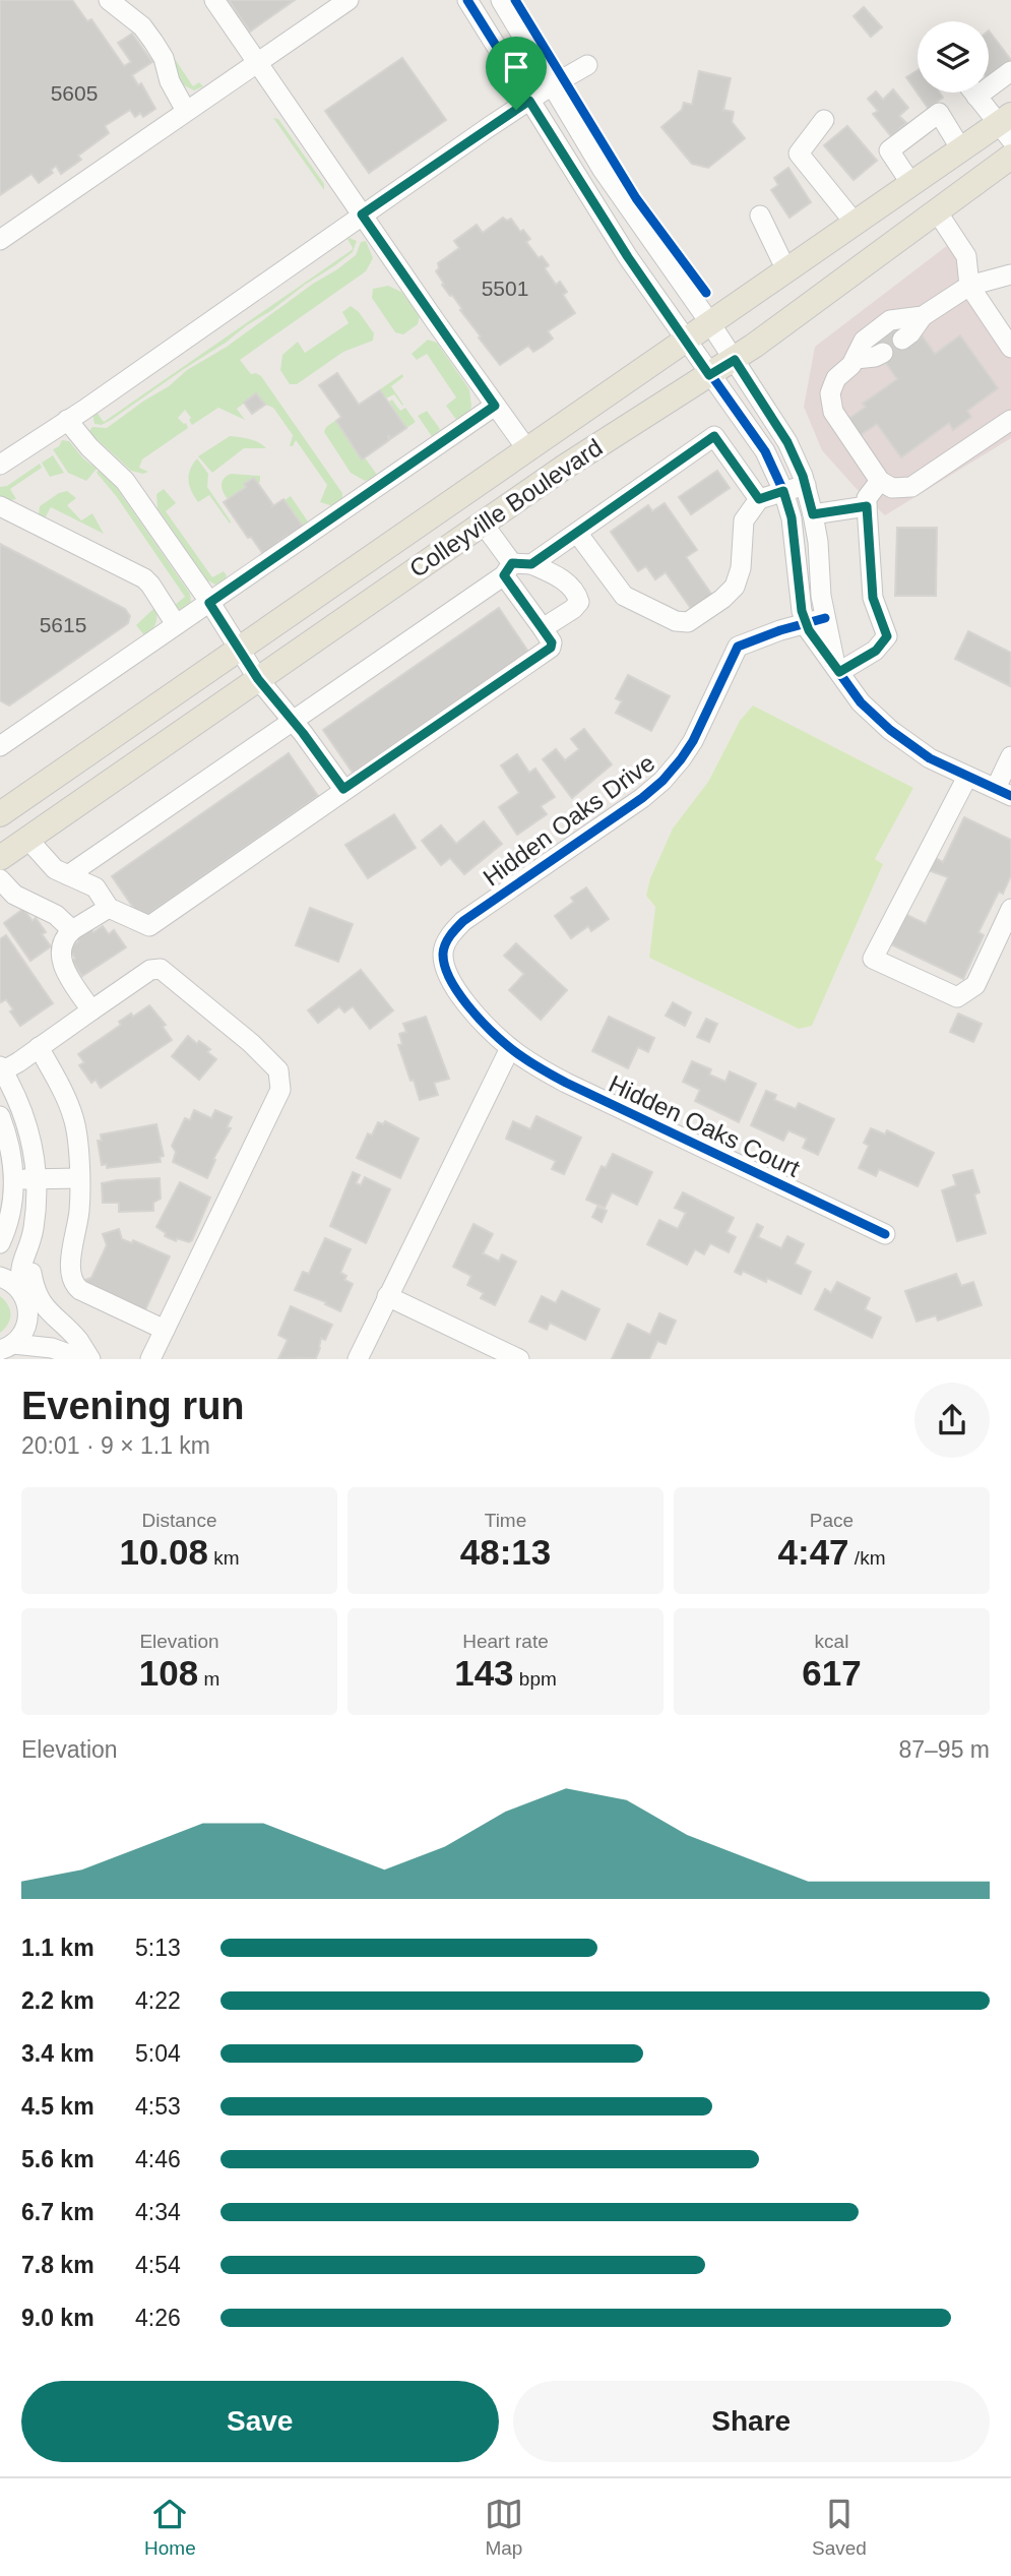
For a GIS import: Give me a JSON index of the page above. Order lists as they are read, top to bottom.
{
  "streets": {
    "main road": ["Colleyville Boulevard"],
    "street": ["Hidden Oaks Drive", "Hidden Oaks Court"]
  },
  "crossings": [
    ["Hidden Oaks Drive", "Hidden Oaks Court"]
  ],
  "house_numbers": ["5605", "5501", "5615"],
  "page": {
    "heading": ["Evening run", "20:01 · 9 × 1.1 km"],
    "stats": [
      ["Distance", "10.08 km"],
      ["Time", "48:13"],
      ["Pace", "4:47 /km"],
      ["Elevation", "108 m"],
      ["Heart rate", "143 bpm"],
      ["kcal", "617"]
    ],
    "chart": ["Elevation", "87–95 m"],
    "list": [
      {
        "name": "1.1 km",
        "note": "5:13"
      },
      {
        "name": "2.2 km",
        "note": "4:22"
      },
      {
        "name": "3.4 km",
        "note": "5:04"
      },
      {
        "name": "4.5 km",
        "note": "4:53"
      },
      {
        "name": "5.6 km",
        "note": "4:46"
      },
      {
        "name": "6.7 km",
        "note": "4:34"
      },
      {
        "name": "7.8 km",
        "note": "4:54"
      },
      {
        "name": "9.0 km",
        "note": "4:26"
      }
    ],
    "buttons": ["Save", "Share"],
    "tabs": ["Home", "Map", "Saved"]
  }
}
